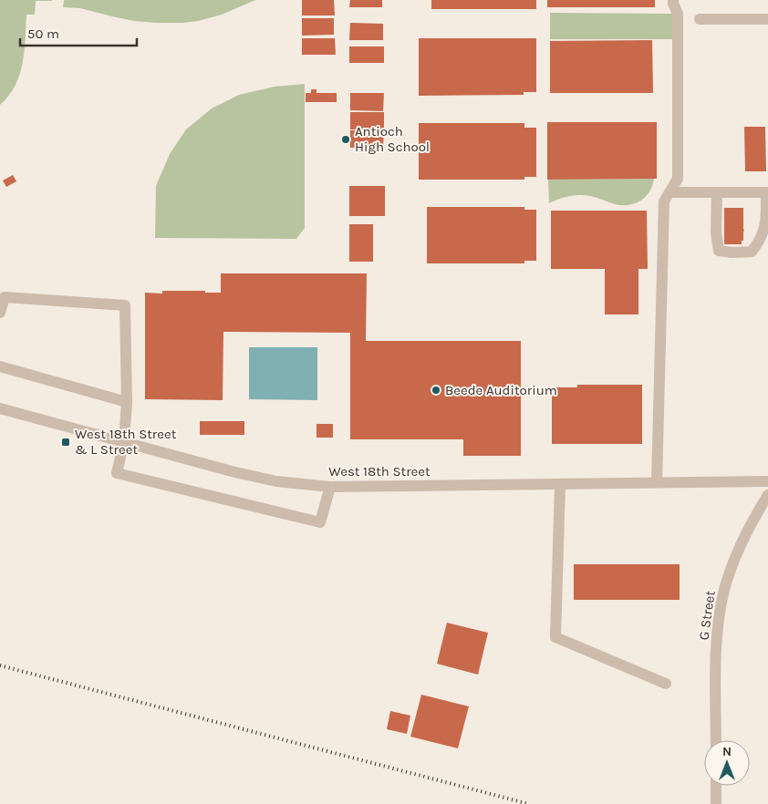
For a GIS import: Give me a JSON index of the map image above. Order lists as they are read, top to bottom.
{
  "streets": {
    "street": ["West 18th Street", "G Street"]
  },
  "places": {
    "other": ["Antioch High School", "Beede Auditorium"],
    "transit": ["West 18th Street & L Street"]
  },
  "scale_bar": "50 m",
  "north": "top"
}
